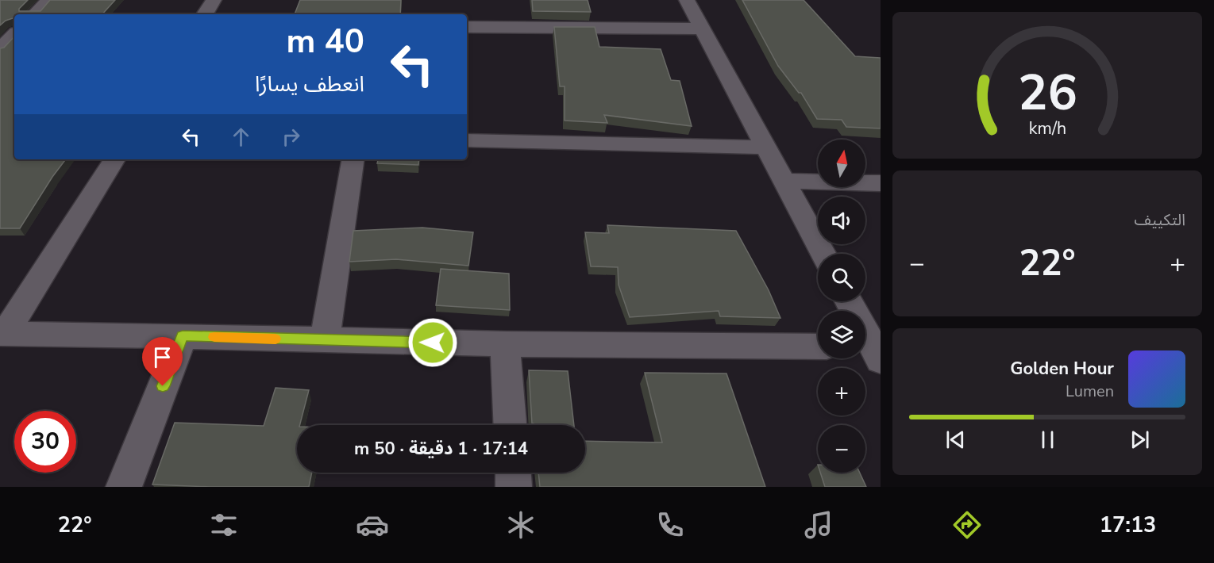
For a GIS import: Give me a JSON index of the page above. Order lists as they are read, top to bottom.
{
  "north": "top",
  "page": {
    "turn": ["40 m", "انعطف يسارًا"],
    "map_buttons": ["+", "−"],
    "tile": "التكييف",
    "heat": ["−", "22°", "+"],
    "song": ["Golden Hour", "Lumen"],
    "limit": "30",
    "trip": "17:14 · 1 دقيقة · 50 m",
    "tabs": ["17:13", "22°"],
    "gauge": ["26", "km/h"]
  }
}
